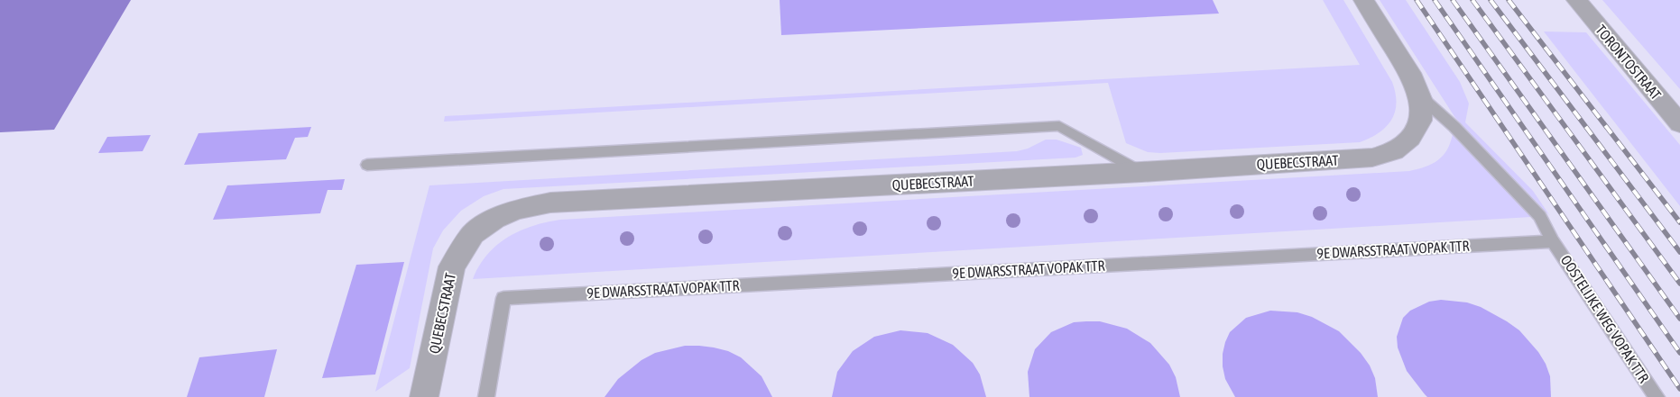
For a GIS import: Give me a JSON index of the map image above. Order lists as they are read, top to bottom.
{
  "streets": {
    "street": ["TORONTOSTRAAT", "QUEBECSTRAAT"],
    "lane": ["9E DWARSSTRAAT VOPAK TTR", "OOSTELIJKE WEG VOPAK TTR"]
  },
  "crossings": [
    ["QUEBECSTRAAT", "OOSTELIJKE WEG VOPAK TTR"],
    ["9E DWARSSTRAAT VOPAK TTR", "OOSTELIJKE WEG VOPAK TTR"]
  ]
}
